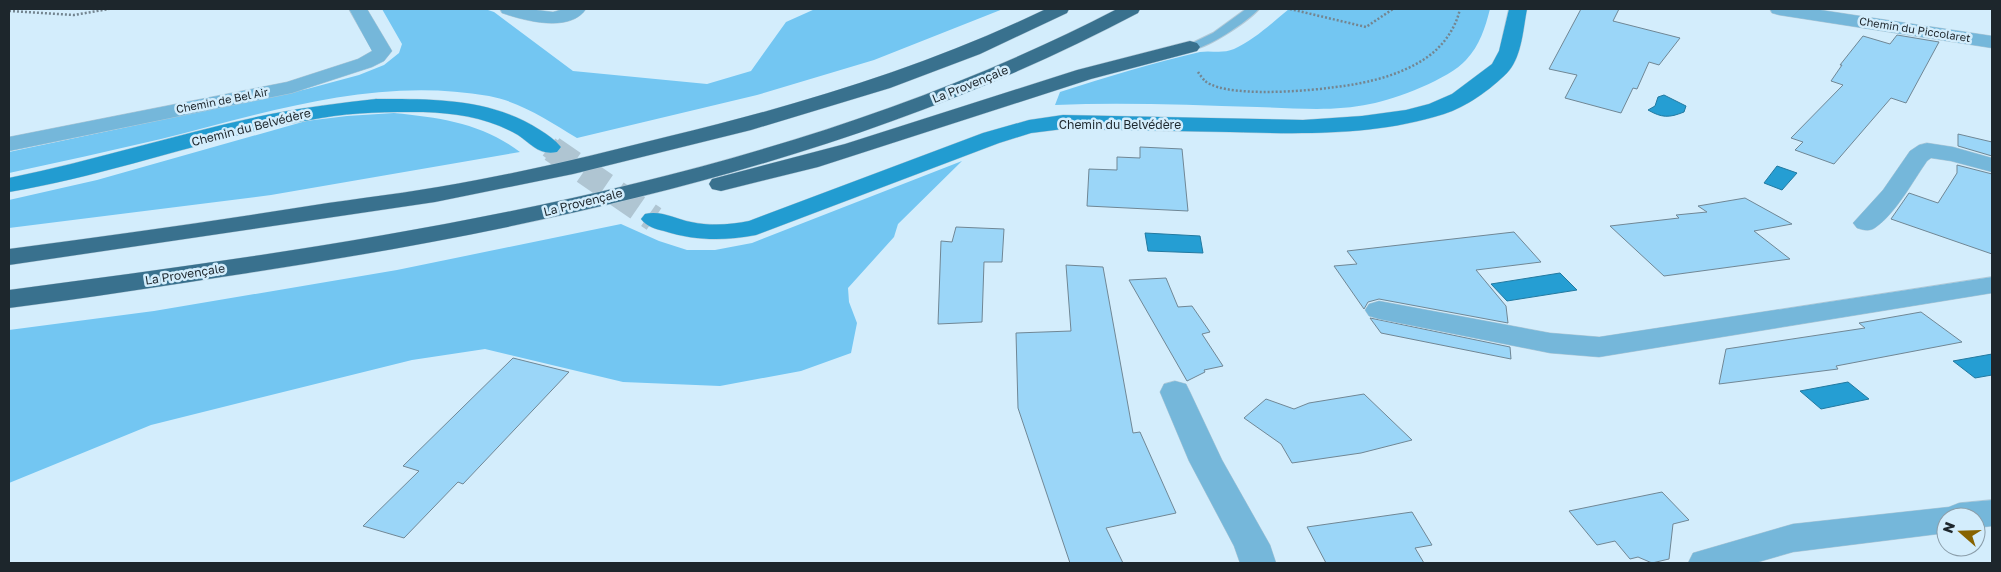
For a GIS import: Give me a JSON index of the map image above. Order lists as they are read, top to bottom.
{
  "streets": {
    "highway": ["La Provençale"],
    "street": ["Chemin du Piccolaret", "Chemin de Bel Air", "Chemin du Belvédère"]
  },
  "north": "left"
}
